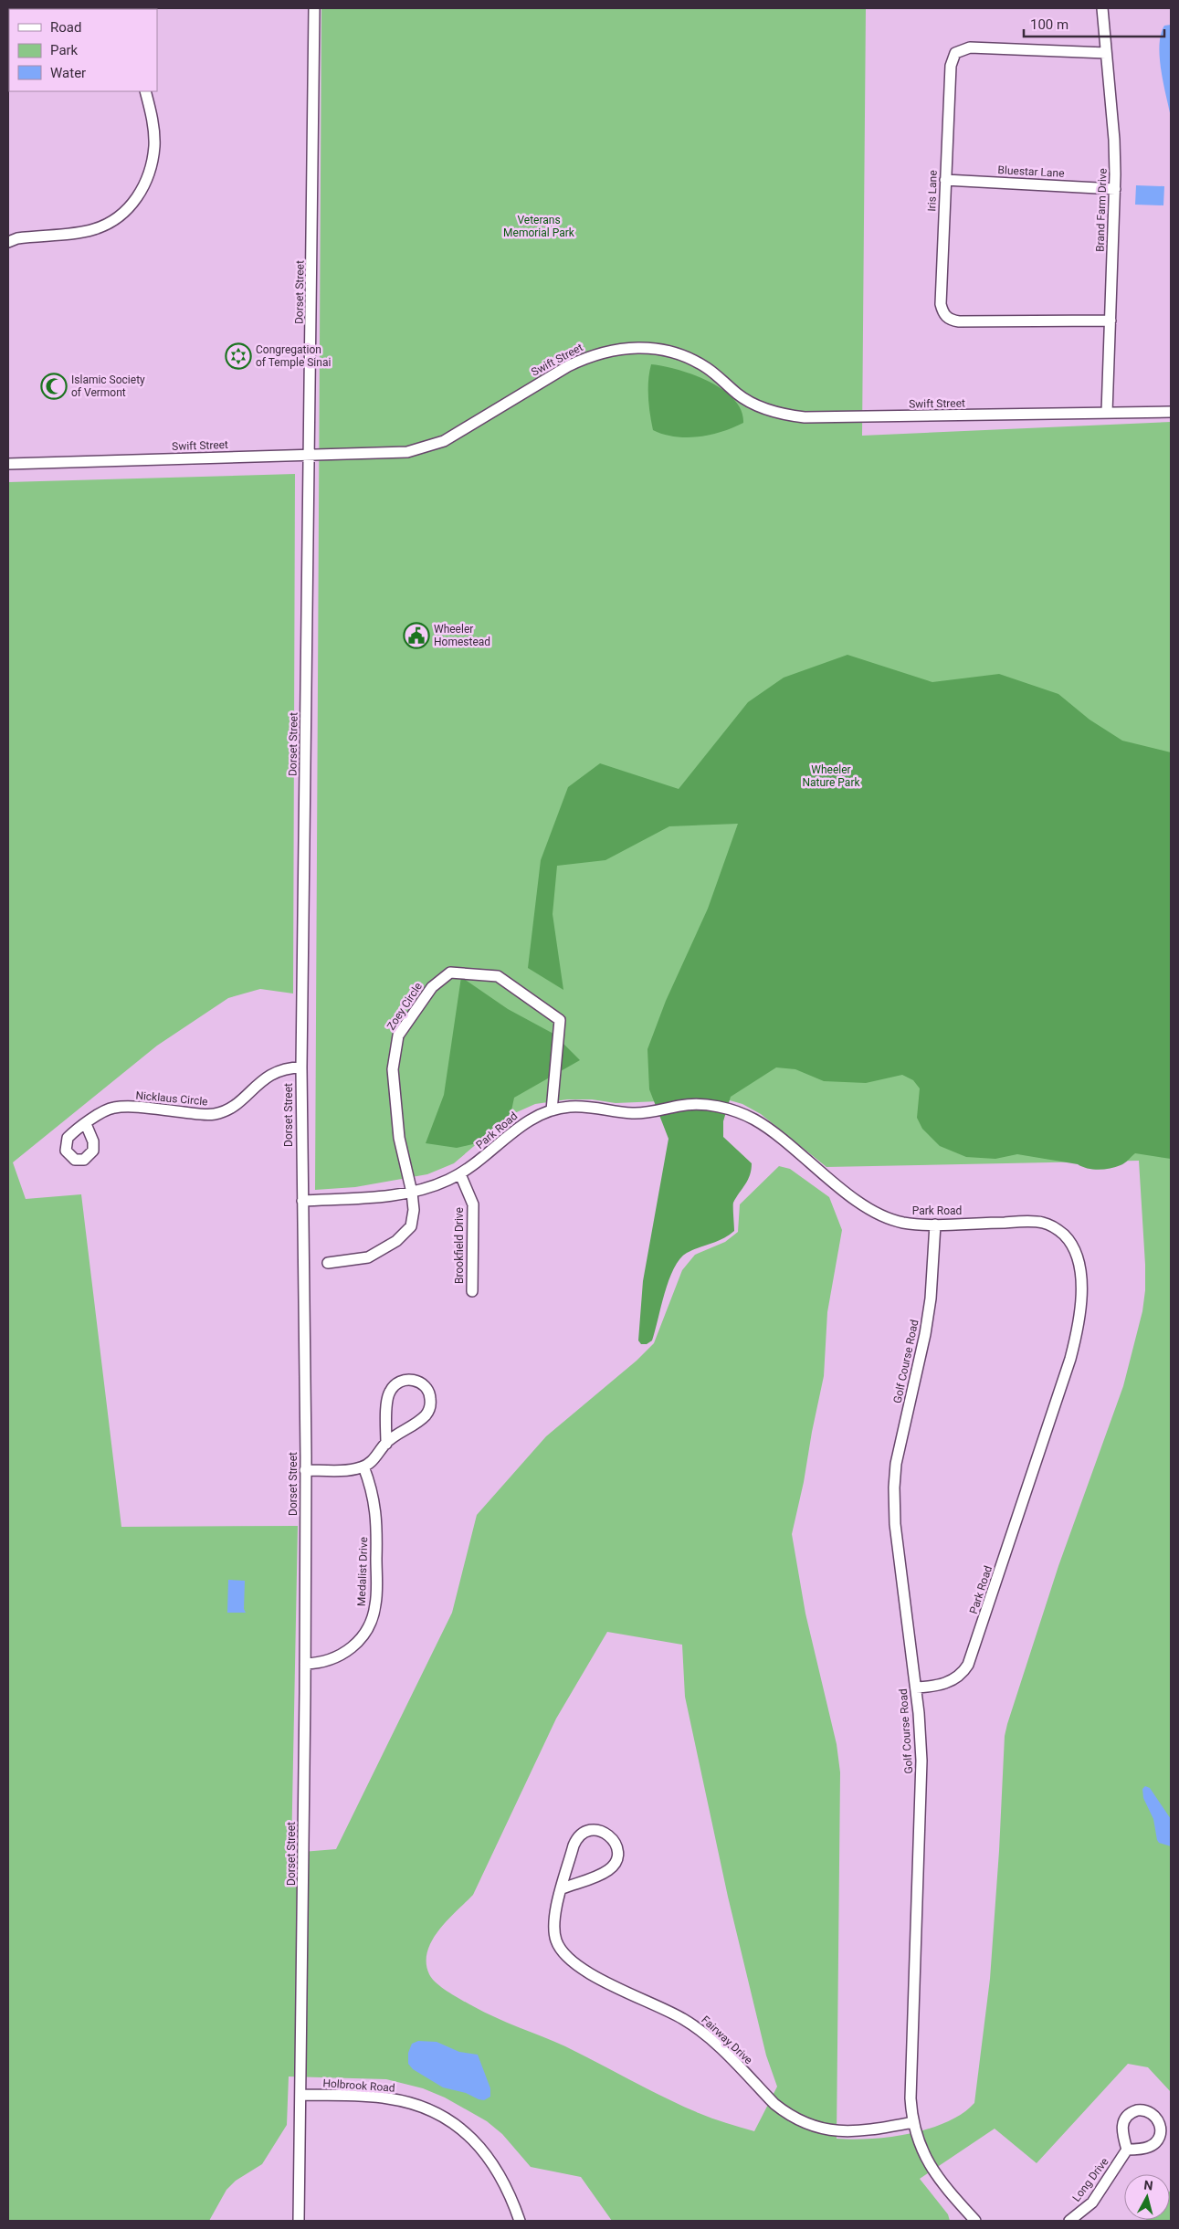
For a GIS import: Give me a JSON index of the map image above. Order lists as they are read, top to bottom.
{
  "streets": {
    "street": [
      "Bluestar Lane",
      "Iris Lane",
      "Brand Farm Drive",
      "Dorset Street",
      "Swift Street",
      "Zoey Circle",
      "Nicklaus Circle",
      "Park Road",
      "Brookfield Drive",
      "Golf Course Road",
      "Medalist Drive",
      "Fairway Drive",
      "Holbrook Road",
      "Long Drive"
    ]
  },
  "crossings": [
    ["Bluestar Lane", "Iris Lane"],
    ["Bluestar Lane", "Brand Farm Drive"],
    ["Iris Lane", "Brand Farm Drive"],
    ["Brand Farm Drive", "Swift Street"],
    ["Dorset Street", "Swift Street"],
    ["Dorset Street", "Nicklaus Circle"],
    ["Dorset Street", "Park Road"],
    ["Dorset Street", "Medalist Drive"],
    ["Dorset Street", "Holbrook Road"],
    ["Zoey Circle", "Park Road"],
    ["Park Road", "Brookfield Drive"],
    ["Park Road", "Golf Course Road"],
    ["Golf Course Road", "Fairway Drive"]
  ],
  "parks": ["Veterans Memorial Park", "Wheeler Nature Park"],
  "places": {
    "synagogue": ["Congregation of Temple Sinai"],
    "mosque": ["Islamic Society of Vermont"],
    "public building": ["Wheeler Homestead"]
  },
  "legend": ["Road", "Park", "Water"],
  "scale_bar": "100 m",
  "north": "top"
}
